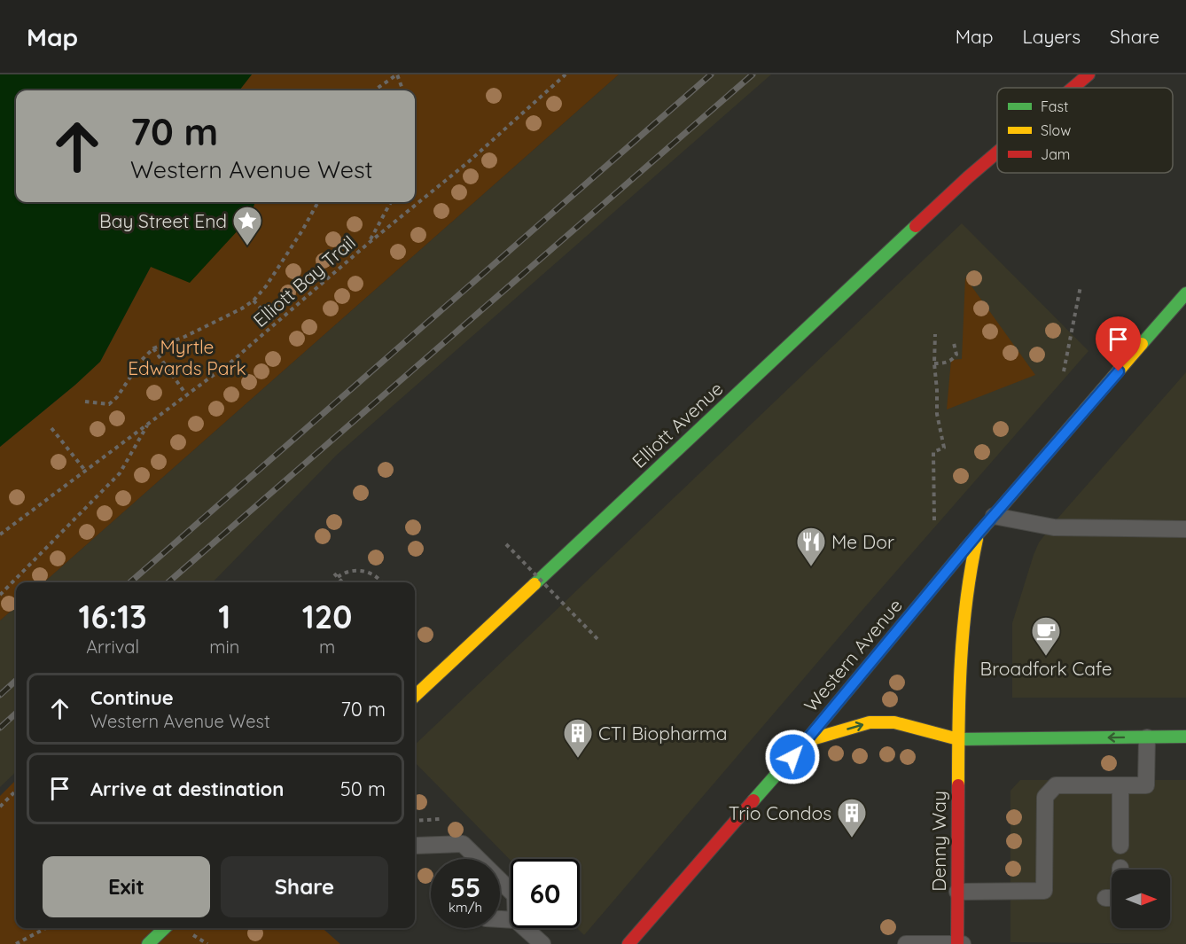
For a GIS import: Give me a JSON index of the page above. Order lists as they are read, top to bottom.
{
  "streets": {
    "main road": ["Elliott Avenue", "Western Avenue", "Denny Way"],
    "path": ["Elliott Bay Trail"]
  },
  "crossings": [
    ["Western Avenue", "Denny Way"]
  ],
  "parks": ["Myrtle Edwards Park"],
  "places": {
    "place": ["Bay Street End"],
    "restaurant": ["Me Dor"],
    "cafe": ["Broadfork Cafe"],
    "building": ["CTI Biopharma", "Trio Condos"]
  },
  "legend": ["Fast", "Slow", "Jam"],
  "north": "right",
  "page": {
    "header": "Map",
    "nav": ["Map", "Layers", "Share"],
    "turn": ["70 m", "Western Avenue West"],
    "eta": [
      "16:13",
      "Arrival",
      "1",
      "min",
      "120",
      "m"
    ],
    "list": [
      {
        "name": "Continue",
        "note": "Western Avenue West",
        "value": "70 m"
      },
      {
        "name": "Arrive at destination",
        "value": "50 m"
      }
    ],
    "buttons": ["Exit", "Share"],
    "speed": "55 km/h",
    "limit": "60"
  }
}
